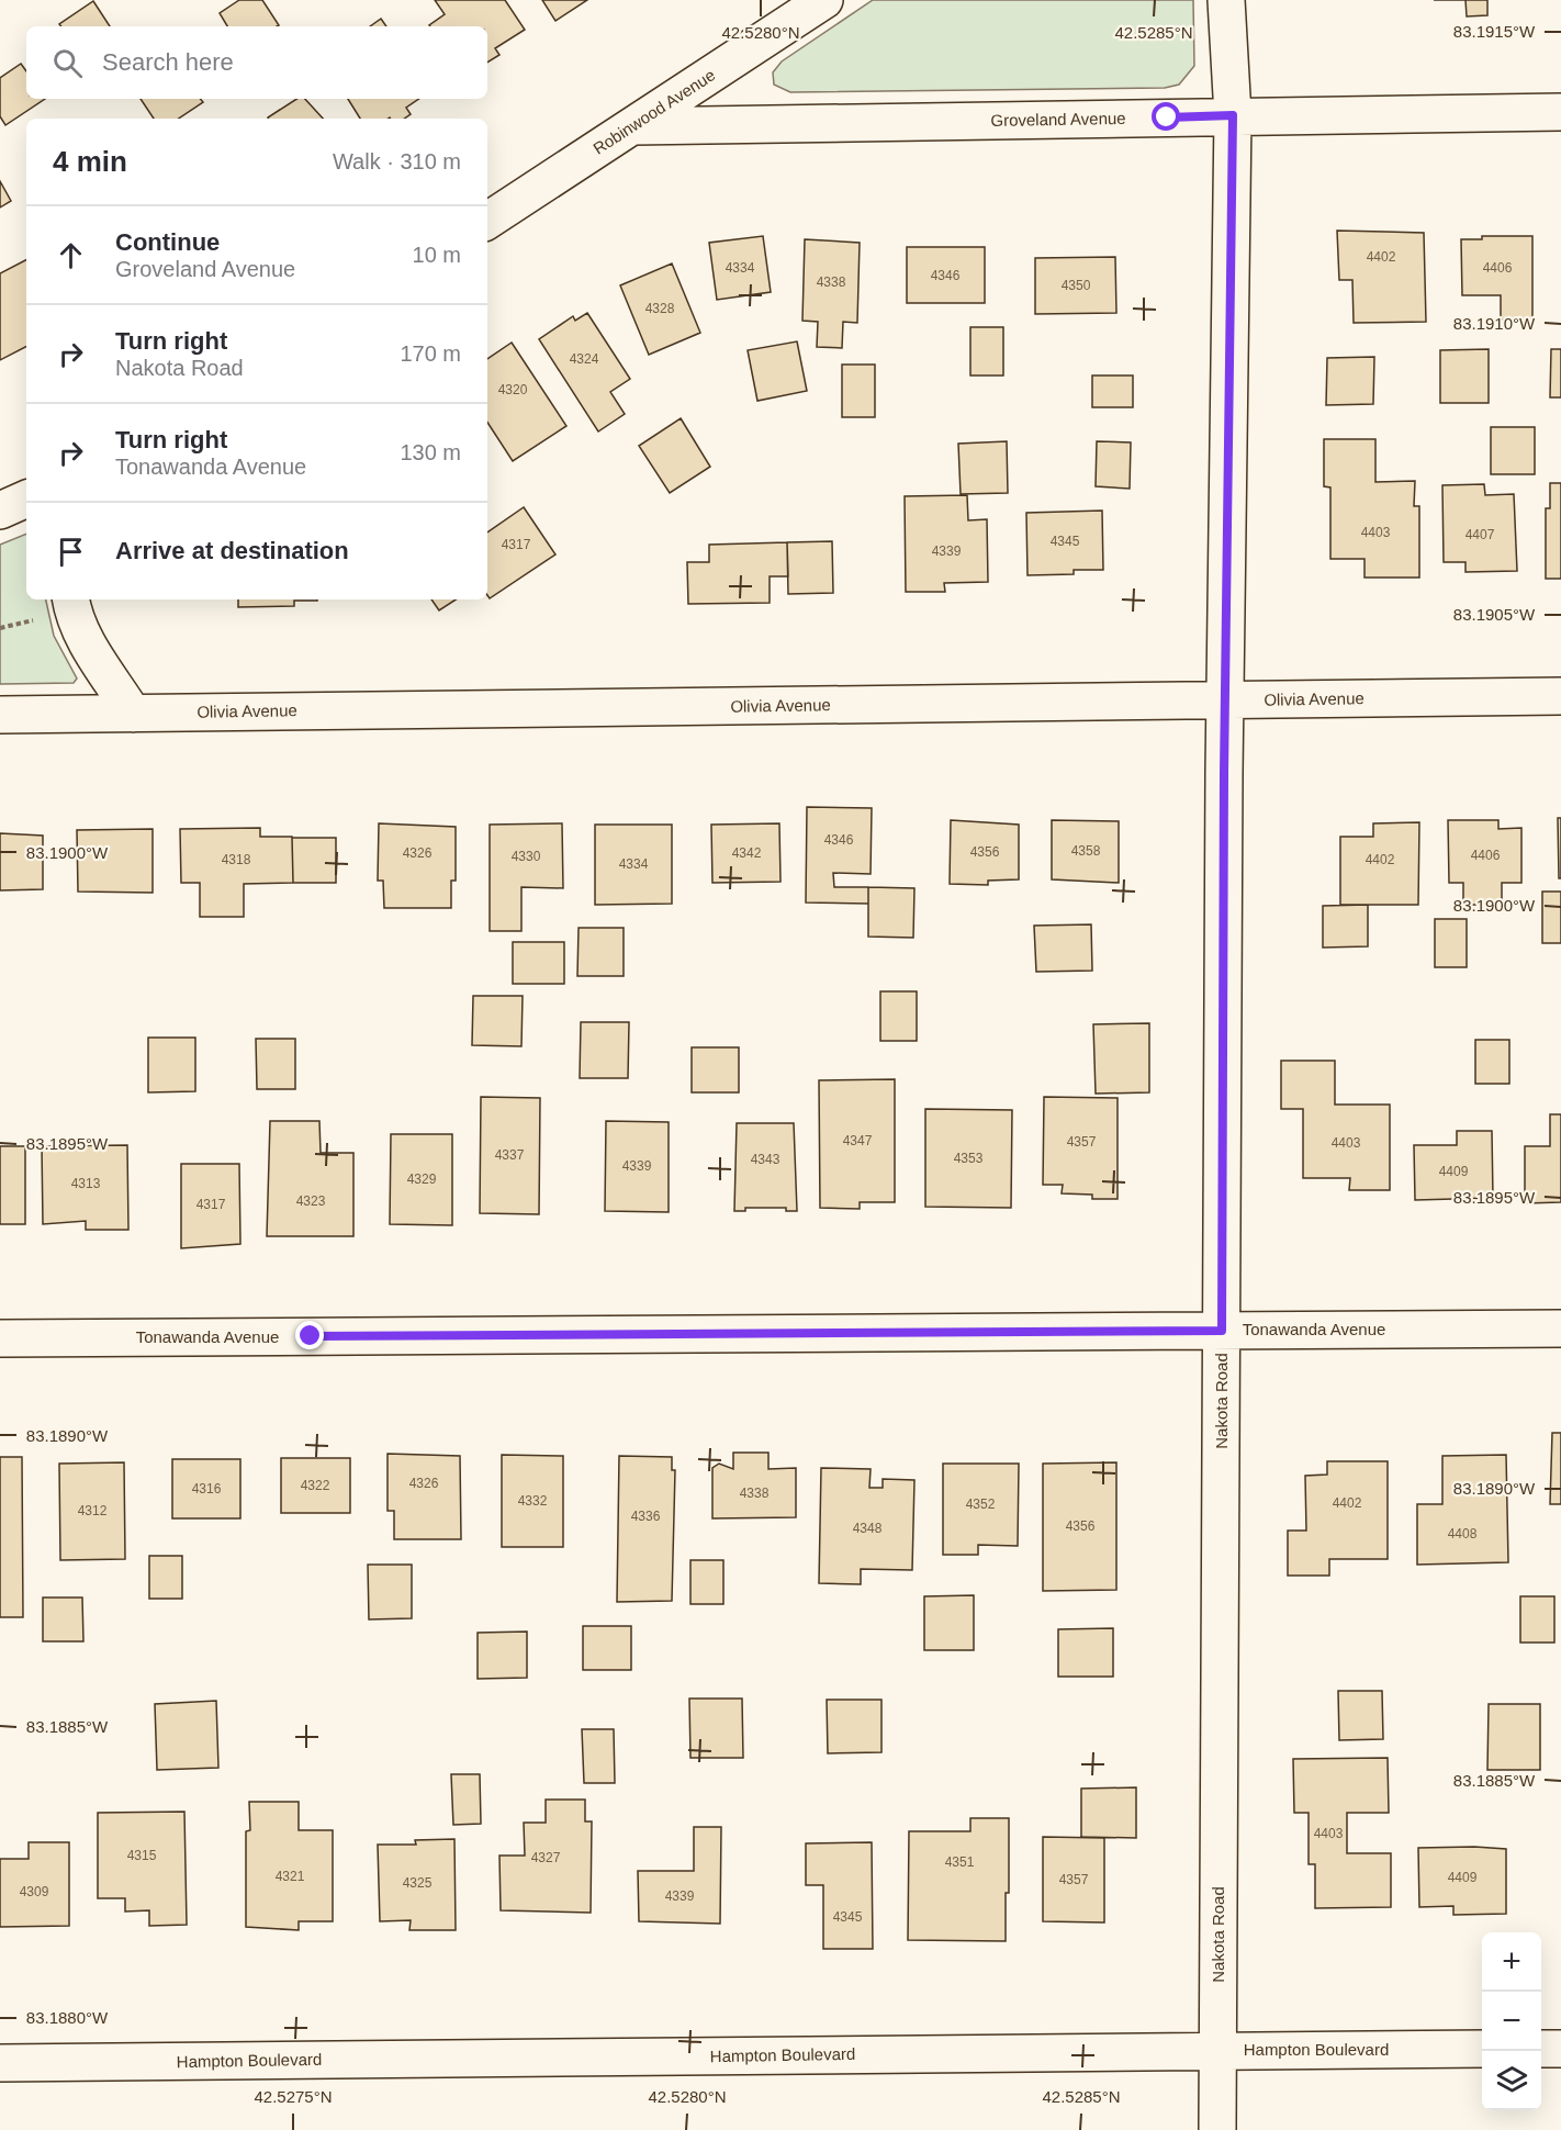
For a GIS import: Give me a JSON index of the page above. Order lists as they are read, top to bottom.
{
  "streets": {
    "street": [
      "Robinwood Avenue",
      "Groveland Avenue",
      "Olivia Avenue",
      "Tonawanda Avenue",
      "Nakota Road",
      "Hampton Boulevard"
    ]
  },
  "crossings": [
    ["Robinwood Avenue", "Groveland Avenue"],
    ["Groveland Avenue", "Nakota Road"],
    ["Olivia Avenue", "Nakota Road"],
    ["Tonawanda Avenue", "Nakota Road"],
    ["Nakota Road", "Hampton Boulevard"]
  ],
  "house_numbers": [
    "4402",
    "4334",
    "4406",
    "4346",
    "4338",
    "4350",
    "4328",
    "4324",
    "4320",
    "4403",
    "4407",
    "4345",
    "4317",
    "4339",
    "4346",
    "4358",
    "4356",
    "4326",
    "4342",
    "4406",
    "4330",
    "4318",
    "4402",
    "4334",
    "4347",
    "4357",
    "4403",
    "4337",
    "4353",
    "4343",
    "4339",
    "4409",
    "4329",
    "4313",
    "4323",
    "4317",
    "4326",
    "4322",
    "4316",
    "4338",
    "4332",
    "4402",
    "4352",
    "4312",
    "4336",
    "4356",
    "4348",
    "4408",
    "4403",
    "4315",
    "4327",
    "4351",
    "4321",
    "4409",
    "4357",
    "4325",
    "4309",
    "4339",
    "4345"
  ],
  "page": {
    "search": "Search here",
    "heading": ["4 min", "Walk · 310 m"],
    "list": [
      ["Continue", "Groveland Avenue", "10 m"],
      ["Turn right", "Nakota Road", "170 m"],
      ["Turn right", "Tonawanda Avenue", "130 m"],
      "Arrive at destination"
    ],
    "map_buttons": ["+", "−"]
  },
  "coordinates": [
    "83.1915°W",
    "42.5280°N",
    "42.5285°N",
    "83.1910°W",
    "83.1905°W",
    "83.1900°W",
    "83.1895°W",
    "83.1890°W",
    "83.1885°W",
    "83.1880°W",
    "42.5275°N"
  ]
}
